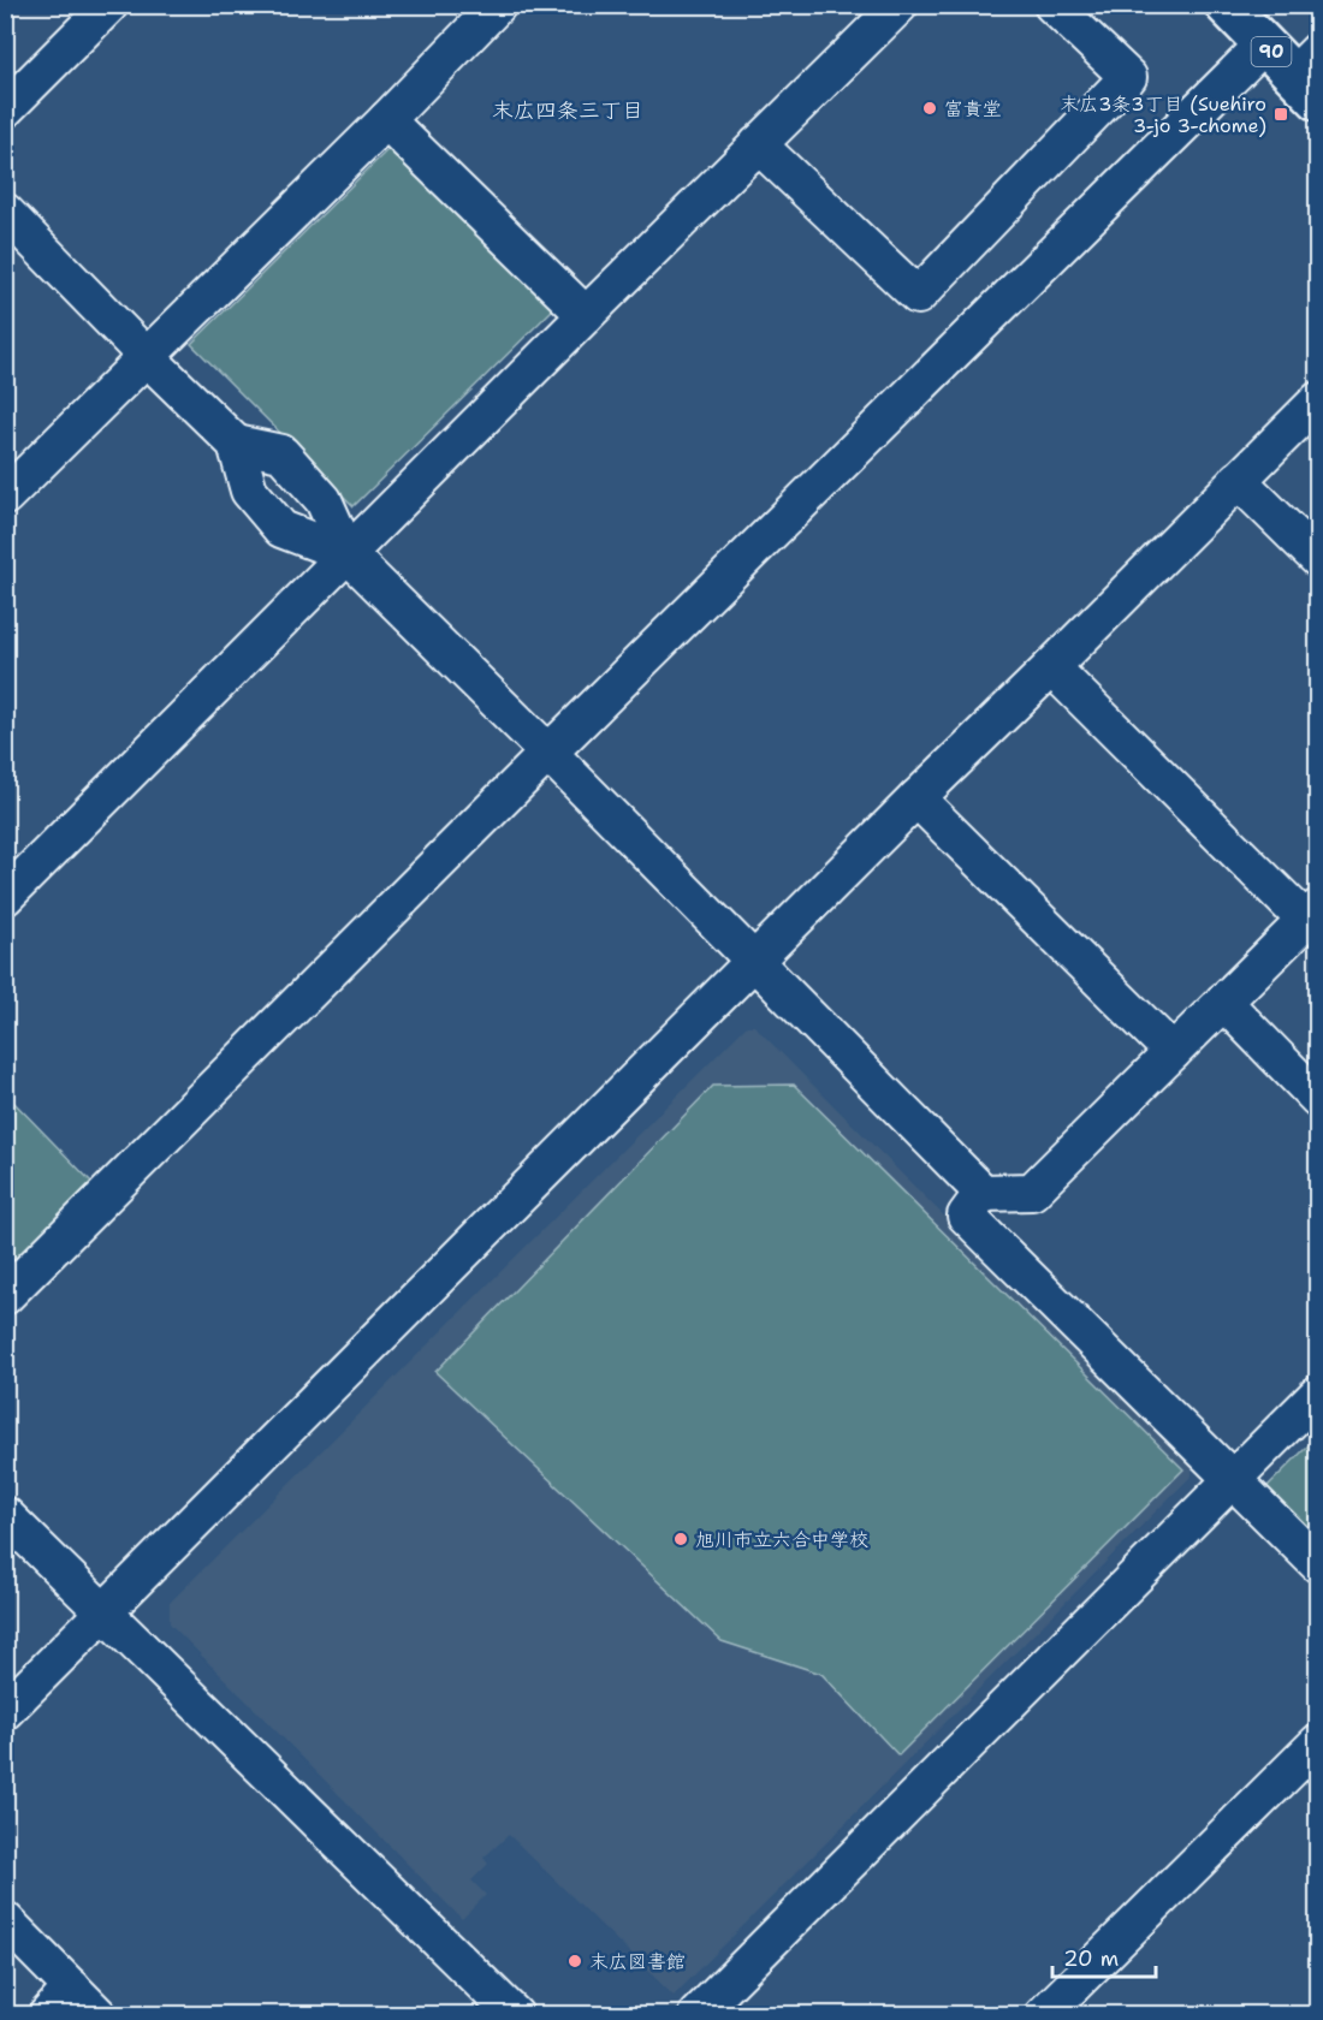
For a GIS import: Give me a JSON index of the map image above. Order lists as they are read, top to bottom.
{
  "streets": {
    "main road": ["90"]
  },
  "districts": ["末広四条三丁目"],
  "places": {
    "other": ["富貴堂", "旭川市立六合中学校", "末広図書館"],
    "transit": ["末広3条3丁目 (Suehiro 3-jo 3-chome)"]
  },
  "scale_bar": "20 m"
}
